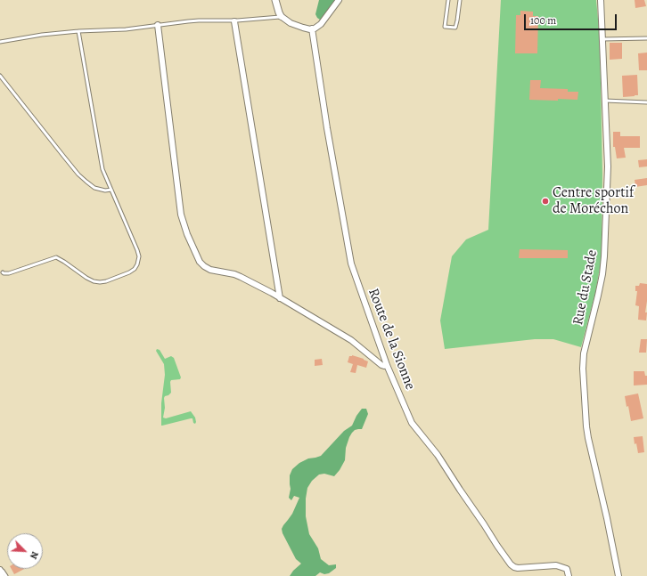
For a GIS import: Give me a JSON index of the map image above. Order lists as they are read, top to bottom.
{
  "streets": {
    "street": ["Rue du Stade", "Route de la Sionne"]
  },
  "places": ["Centre sportif de Moréchon"],
  "scale_bar": "100 m",
  "north": "bottom right"
}
